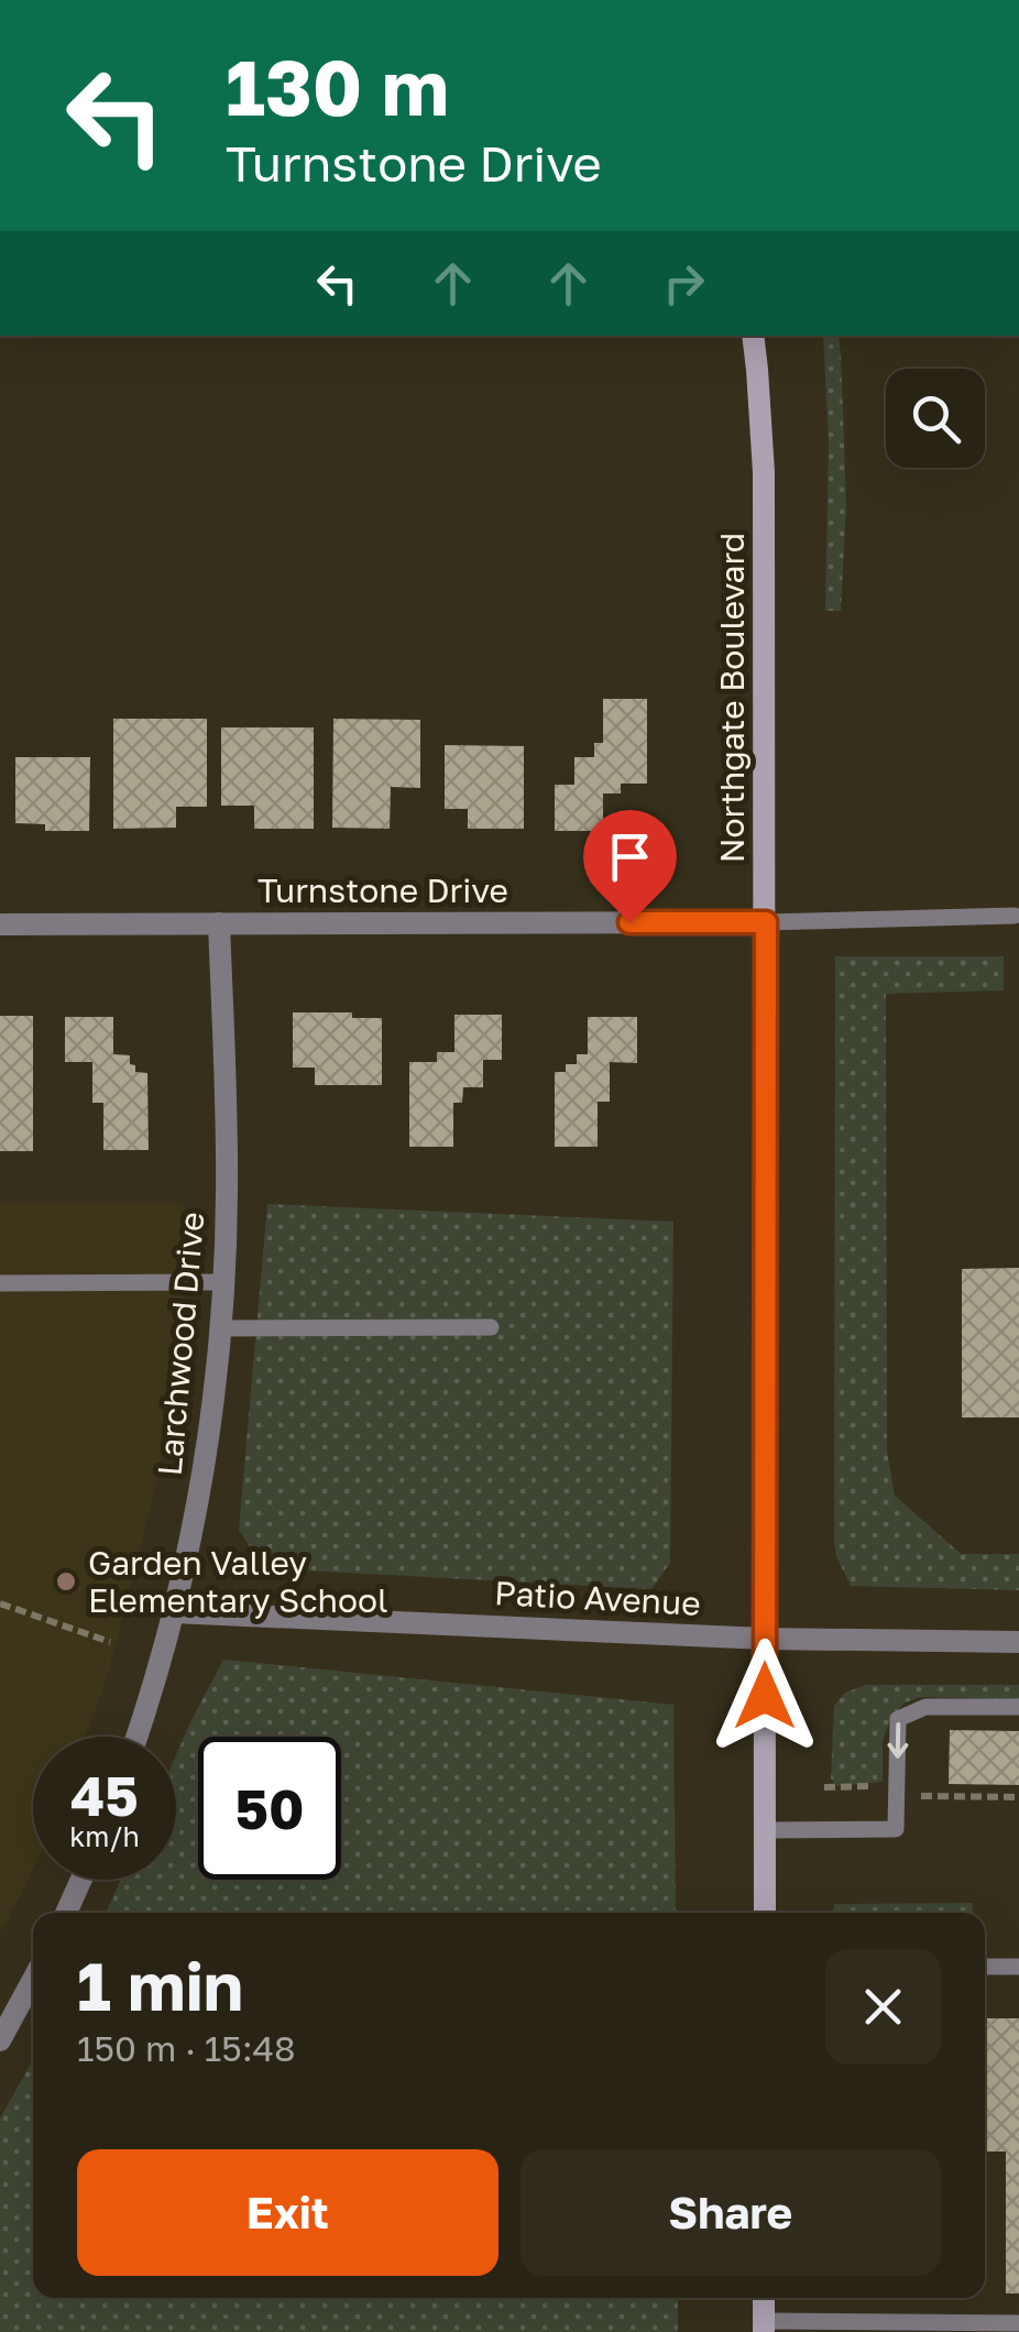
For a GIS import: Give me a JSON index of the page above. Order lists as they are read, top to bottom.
{
  "streets": {
    "main road": ["Northgate Boulevard"],
    "street": ["Turnstone Drive", "Larchwood Drive", "Patio Avenue"]
  },
  "crossings": [
    ["Northgate Boulevard", "Turnstone Drive"],
    ["Northgate Boulevard", "Patio Avenue"],
    ["Turnstone Drive", "Larchwood Drive"],
    ["Larchwood Drive", "Patio Avenue"]
  ],
  "places": ["Garden Valley Elementary School"],
  "page": {
    "turn": ["130 m", "Turnstone Drive"],
    "speed": "45 km/h",
    "limit": "50",
    "heading": ["1 min", "150 m · 15:48"],
    "buttons": ["Exit", "Share"]
  }
}
